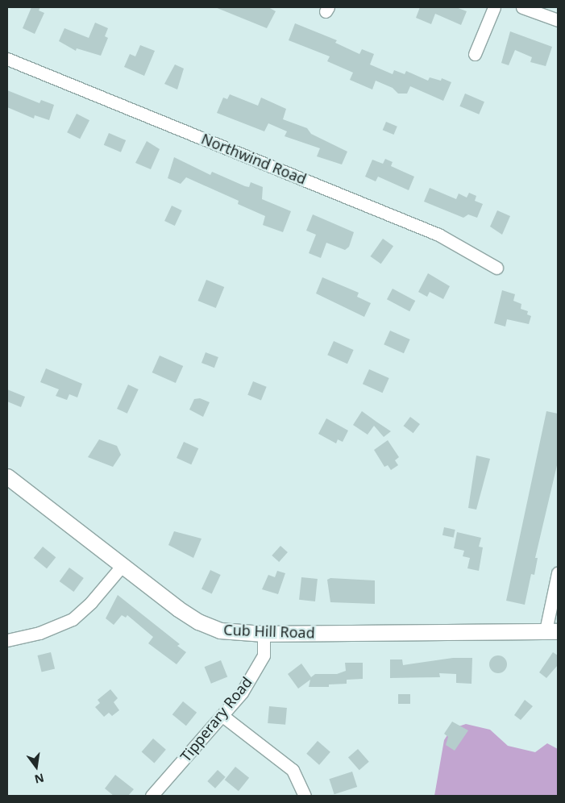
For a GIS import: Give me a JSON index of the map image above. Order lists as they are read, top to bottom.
{
  "streets": {
    "street": ["Northwind Road", "Cub Hill Road", "Tipperary Road"]
  },
  "crossings": [
    ["Cub Hill Road", "Tipperary Road"]
  ],
  "north": "bottom"
}
